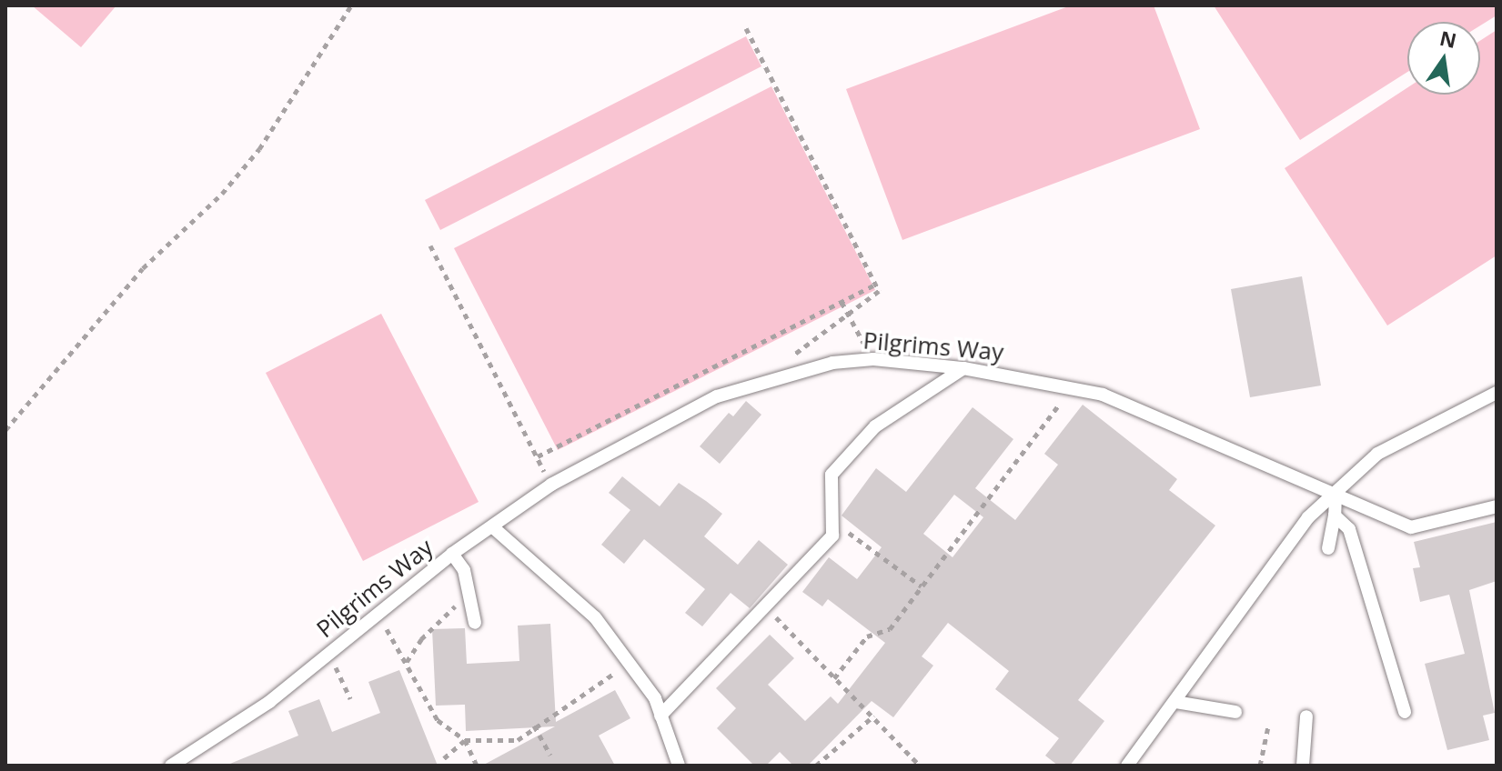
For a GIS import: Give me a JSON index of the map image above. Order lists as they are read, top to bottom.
{
  "streets": {
    "lane": ["Pilgrims Way"]
  },
  "north": "top"
}
